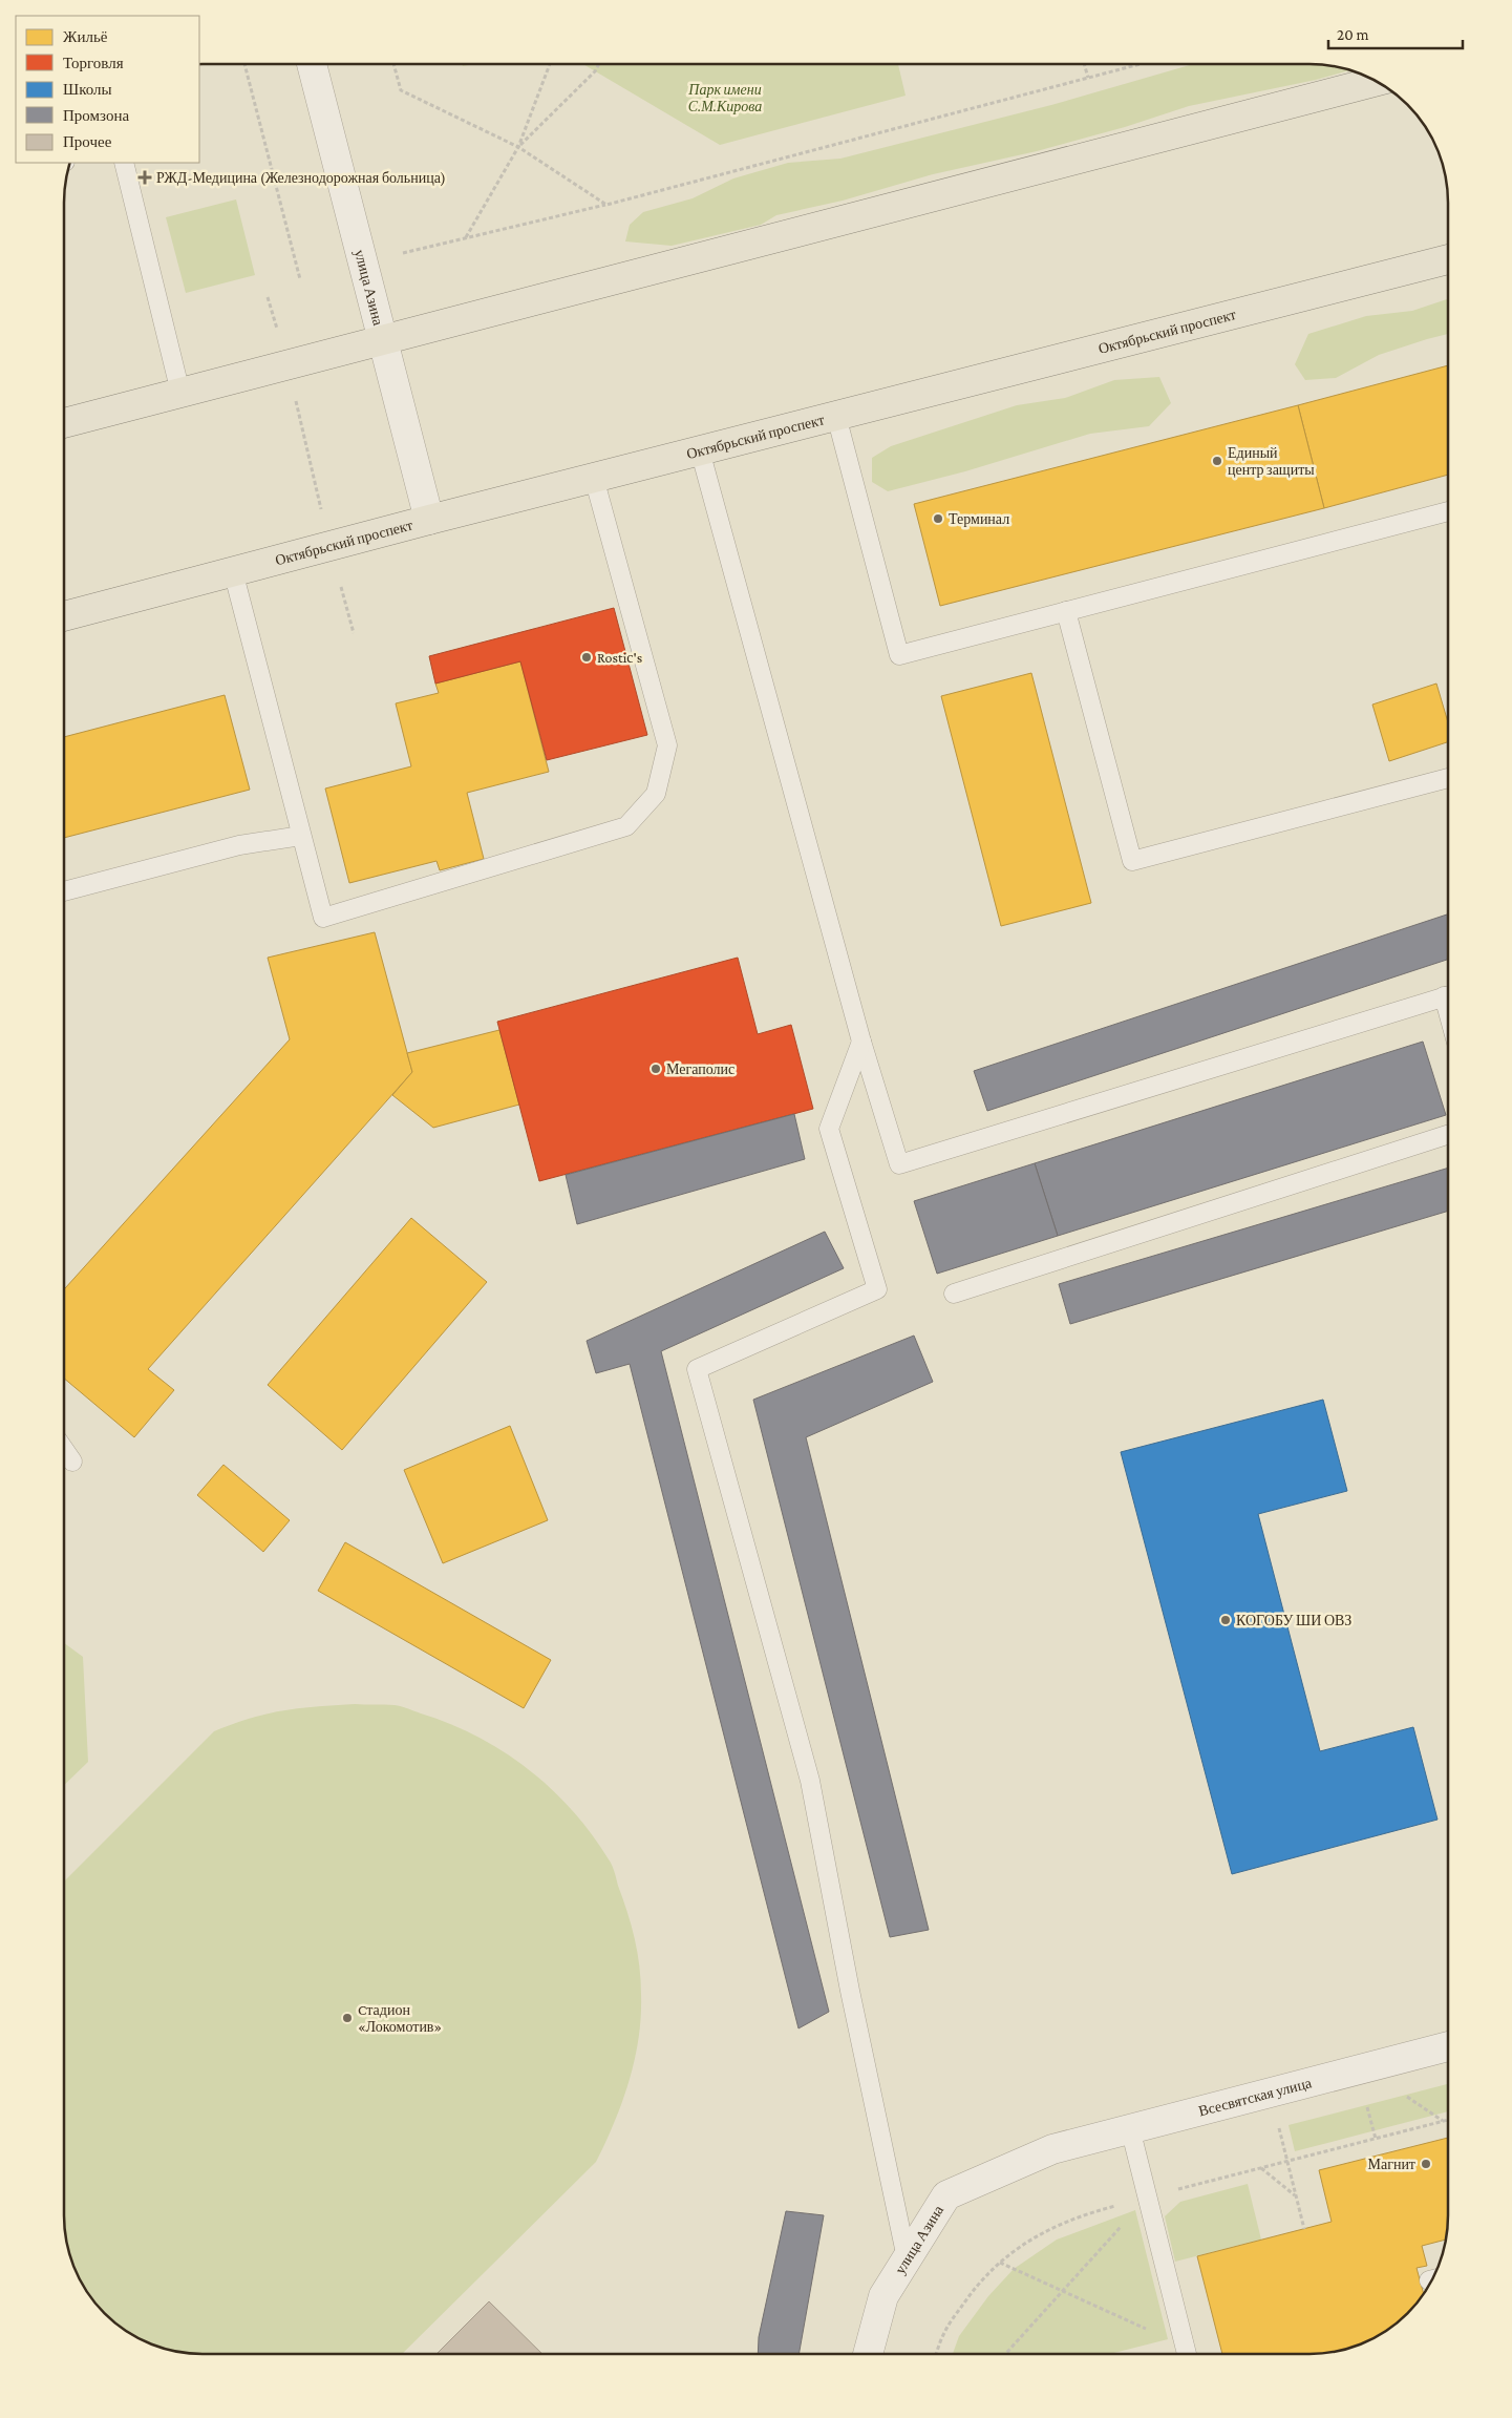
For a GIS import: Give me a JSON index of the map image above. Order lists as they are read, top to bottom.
{
  "streets": {
    "main road": ["Октябрьский проспект"],
    "street": ["улица Азина", "Всесвятская улица"]
  },
  "crossings": [
    ["улица Азина", "Октябрьский проспект"],
    ["улица Азина", "Всесвятская улица"]
  ],
  "parks": ["Парк имени С.М.Кирова"],
  "places": {
    "health": ["РЖД-Медицина (Железнодорожная больница)"],
    "other": [
      "Единый центр защиты",
      "Терминал",
      "Rostiс's",
      "Мегаполис",
      "КОГОБУ ШИ ОВЗ",
      "Cтадион «Локомотив»",
      "Магнит"
    ]
  },
  "legend": [
    "Жильё",
    "Торговля",
    "Школы",
    "Промзона",
    "Прочее"
  ],
  "scale_bar": "20 m"
}
